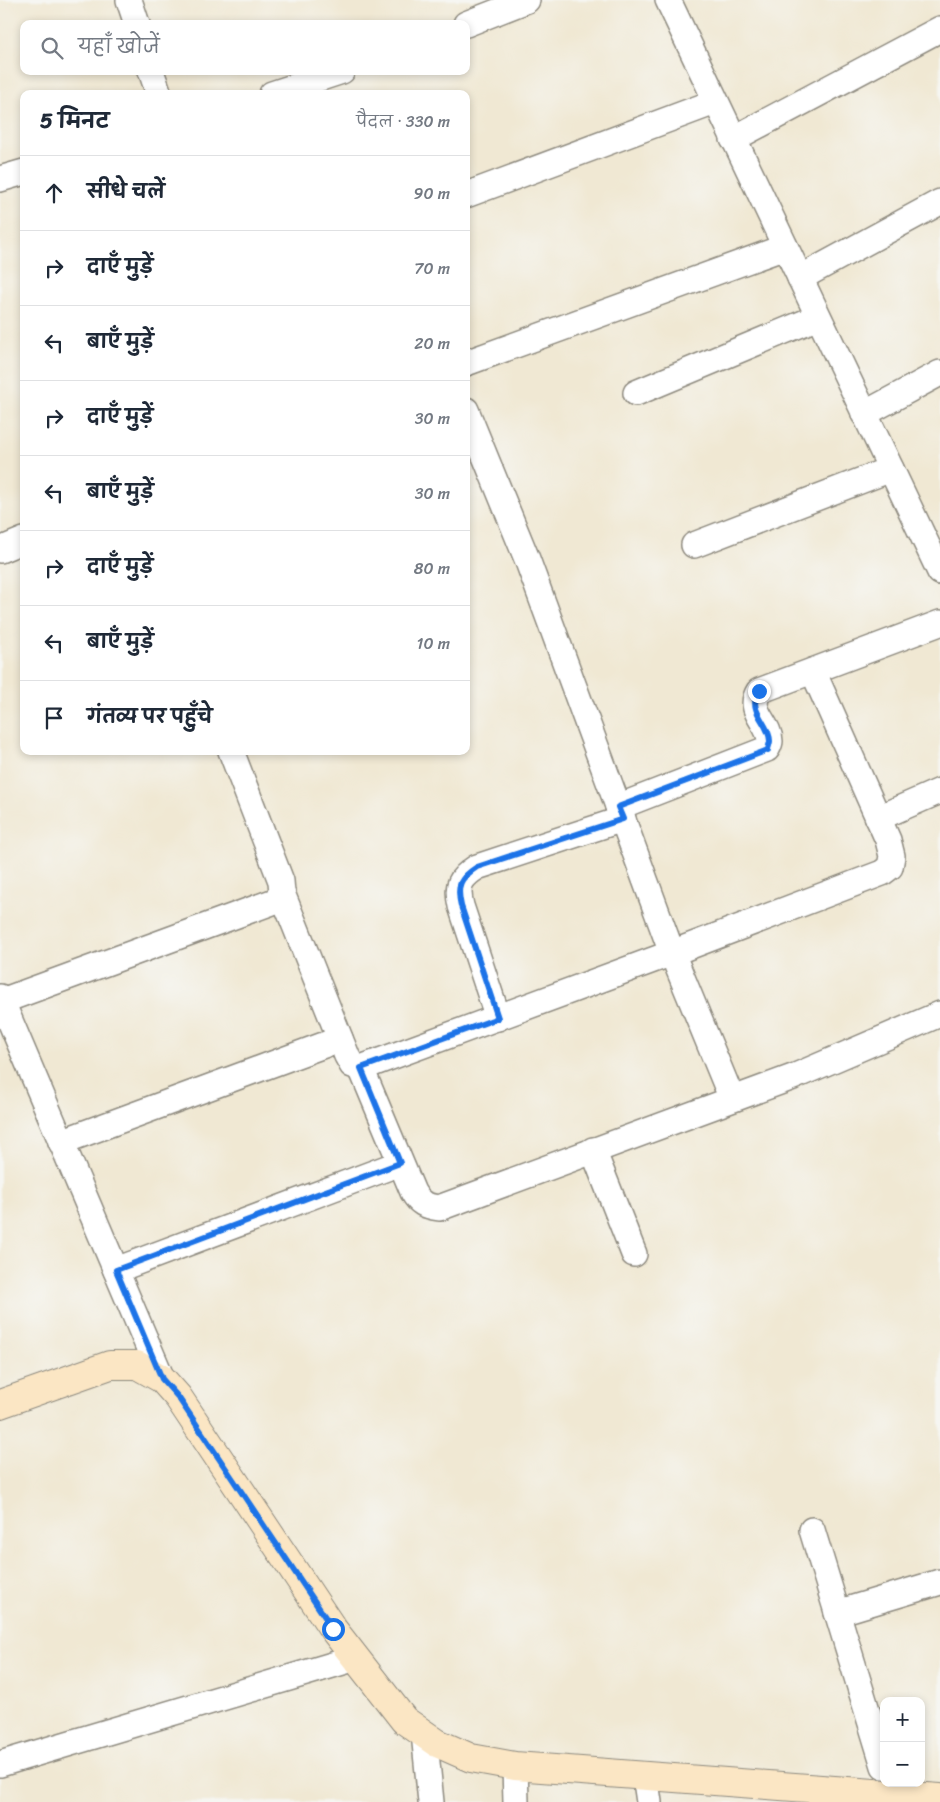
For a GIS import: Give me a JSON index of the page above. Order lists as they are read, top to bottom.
{
  "page": {
    "search": "यहाँ खोजें",
    "heading": ["5 मिनट", "पैदल · 330 m"],
    "list": [
      ["सीधे चलें", "90 m"],
      ["दाएँ मुड़ें", "70 m"],
      ["बाएँ मुड़ें", "20 m"],
      ["दाएँ मुड़ें", "30 m"],
      ["बाएँ मुड़ें", "30 m"],
      ["दाएँ मुड़ें", "80 m"],
      ["बाएँ मुड़ें", "10 m"],
      "गंतव्य पर पहुँचे"
    ],
    "map_buttons": ["+", "−"]
  }
}
